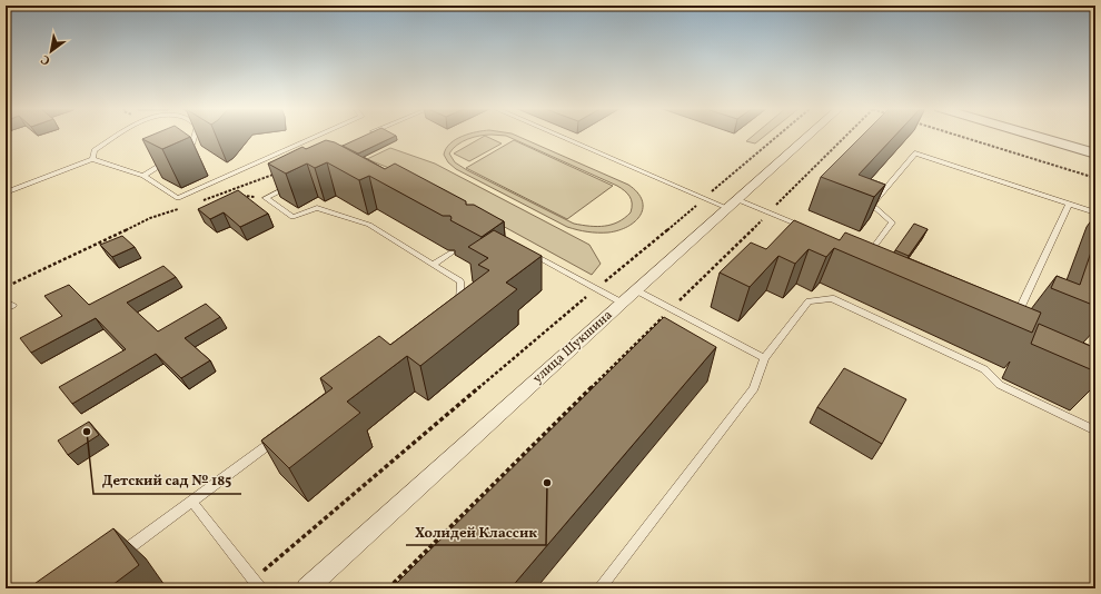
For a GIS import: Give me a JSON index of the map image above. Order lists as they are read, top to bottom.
{
  "streets": {
    "street": ["улица Шукшина"]
  },
  "places": ["Детский сад № 185", "Холидей Классик"],
  "north": "bottom left"
}
